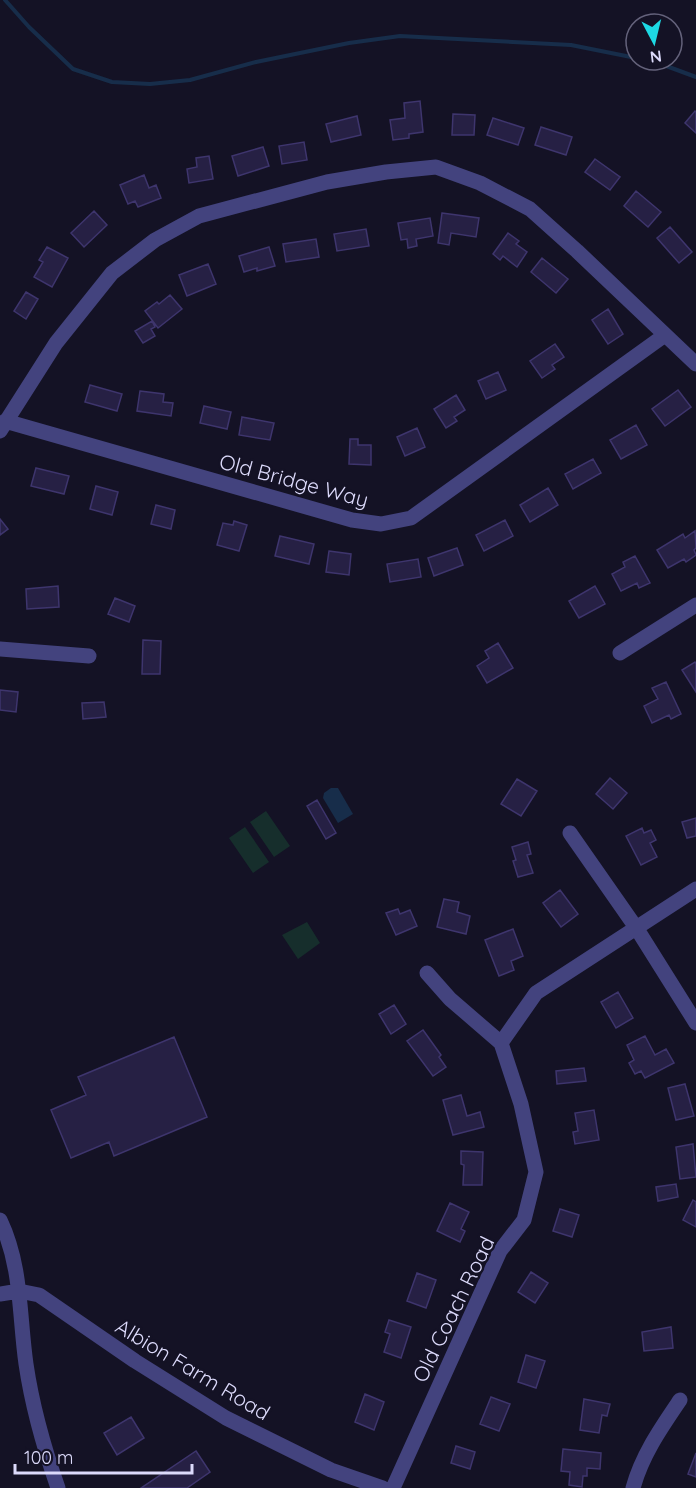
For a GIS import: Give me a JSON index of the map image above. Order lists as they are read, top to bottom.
{
  "streets": {
    "street": ["Old Bridge Way", "Old Coach Road", "Albion Farm Road"]
  },
  "scale_bar": "100 m",
  "north": "bottom"
}
